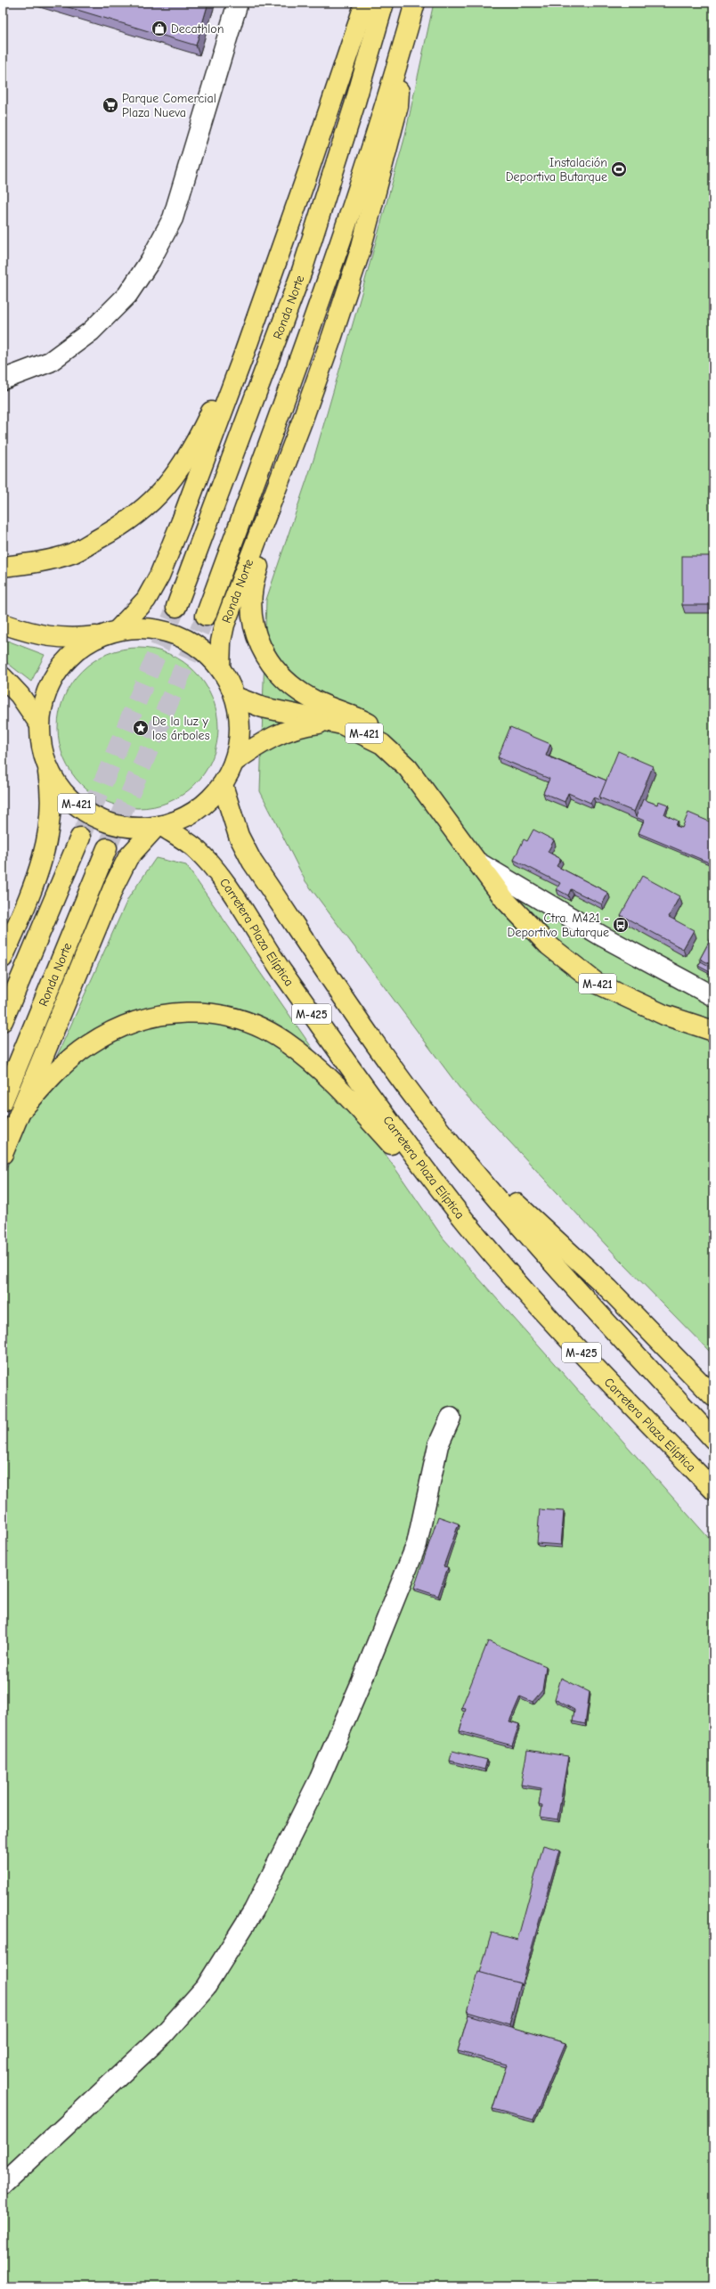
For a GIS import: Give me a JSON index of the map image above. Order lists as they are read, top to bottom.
{
  "streets": {
    "main road": [
      "Ronda Norte",
      "M-421",
      "Carretera Plaza Elíptica",
      "M-425"
    ]
  },
  "crossings": [
    ["Ronda Norte", "M-421"],
    ["M-421", "Carretera Plaza Elíptica"],
    ["M-421", "M-425"]
  ],
  "places": {
    "shop": ["Decathlon"],
    "supermarket": ["Parque Comercial Plaza Nueva"],
    "sports": ["Instalación Deportiva Butarque"],
    "place": ["De la luz y los árboles"],
    "bus stop": ["Ctra. M421 - Deportivo Butarque"]
  }
}
